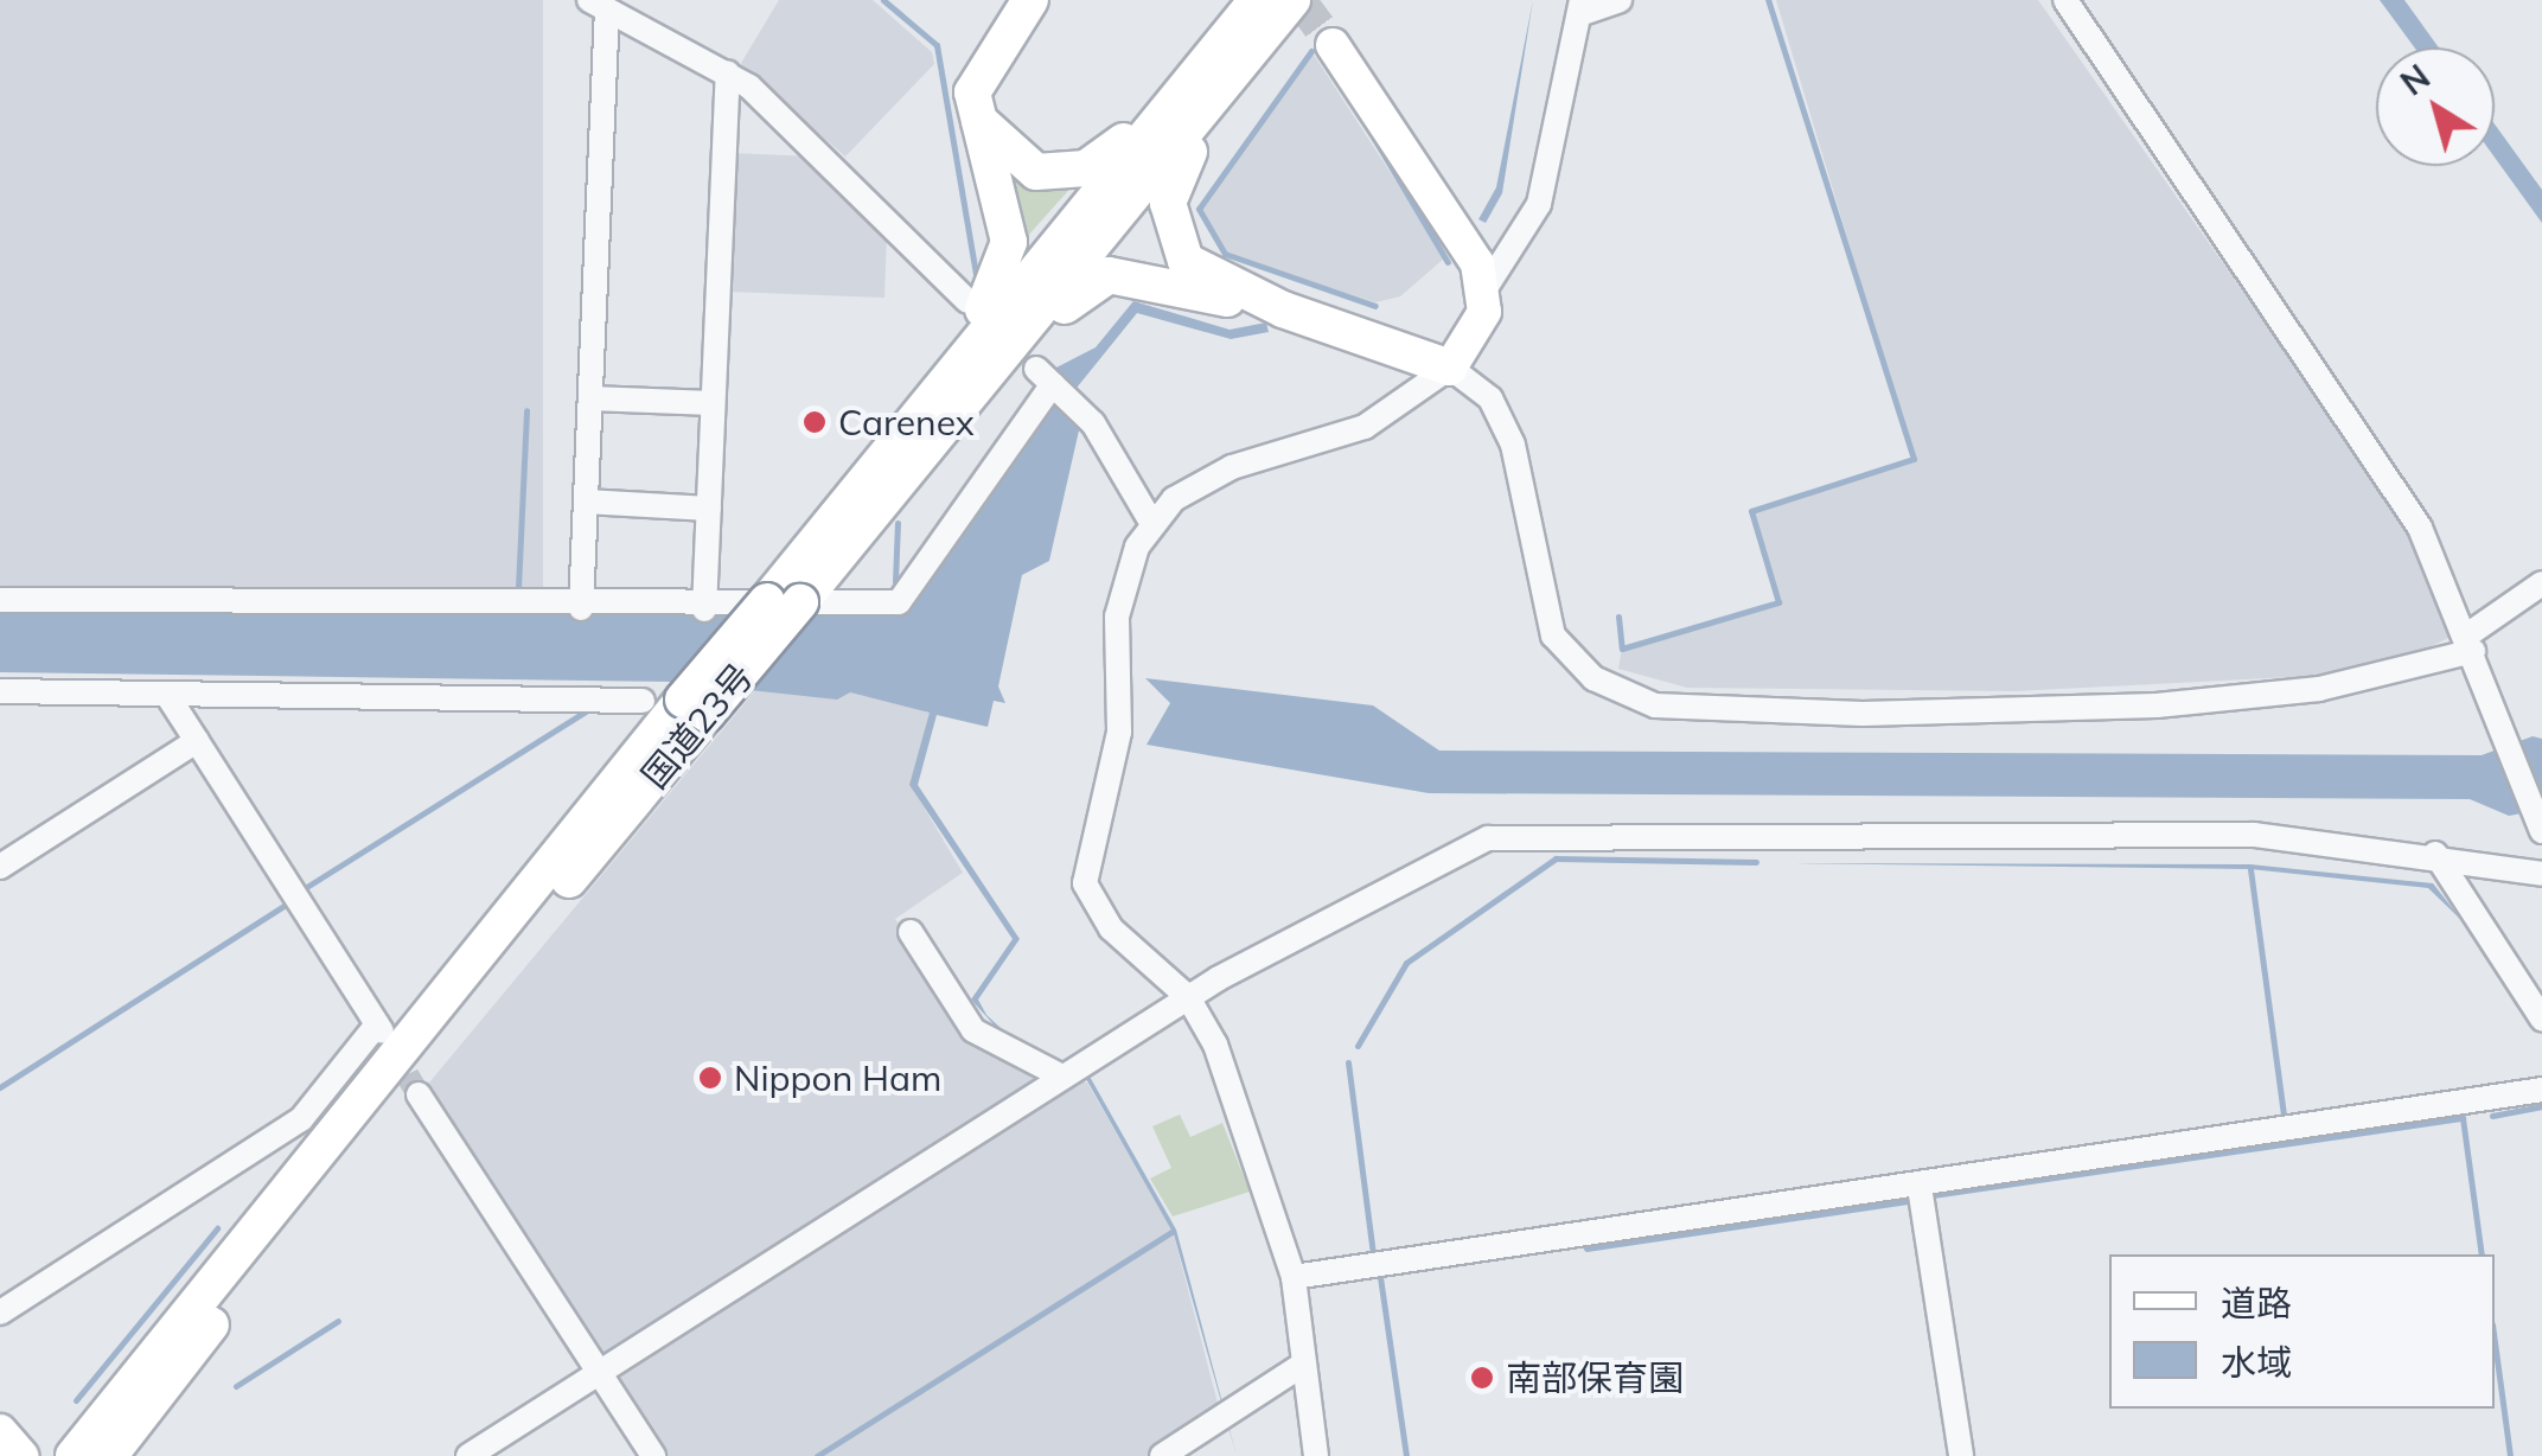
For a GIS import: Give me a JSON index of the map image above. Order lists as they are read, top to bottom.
{
  "streets": {
    "highway": ["国道23号"]
  },
  "places": ["Carenex", "Nippon Ham", "南部保育園"],
  "legend": ["道路", "水域"],
  "north": "top left"
}
